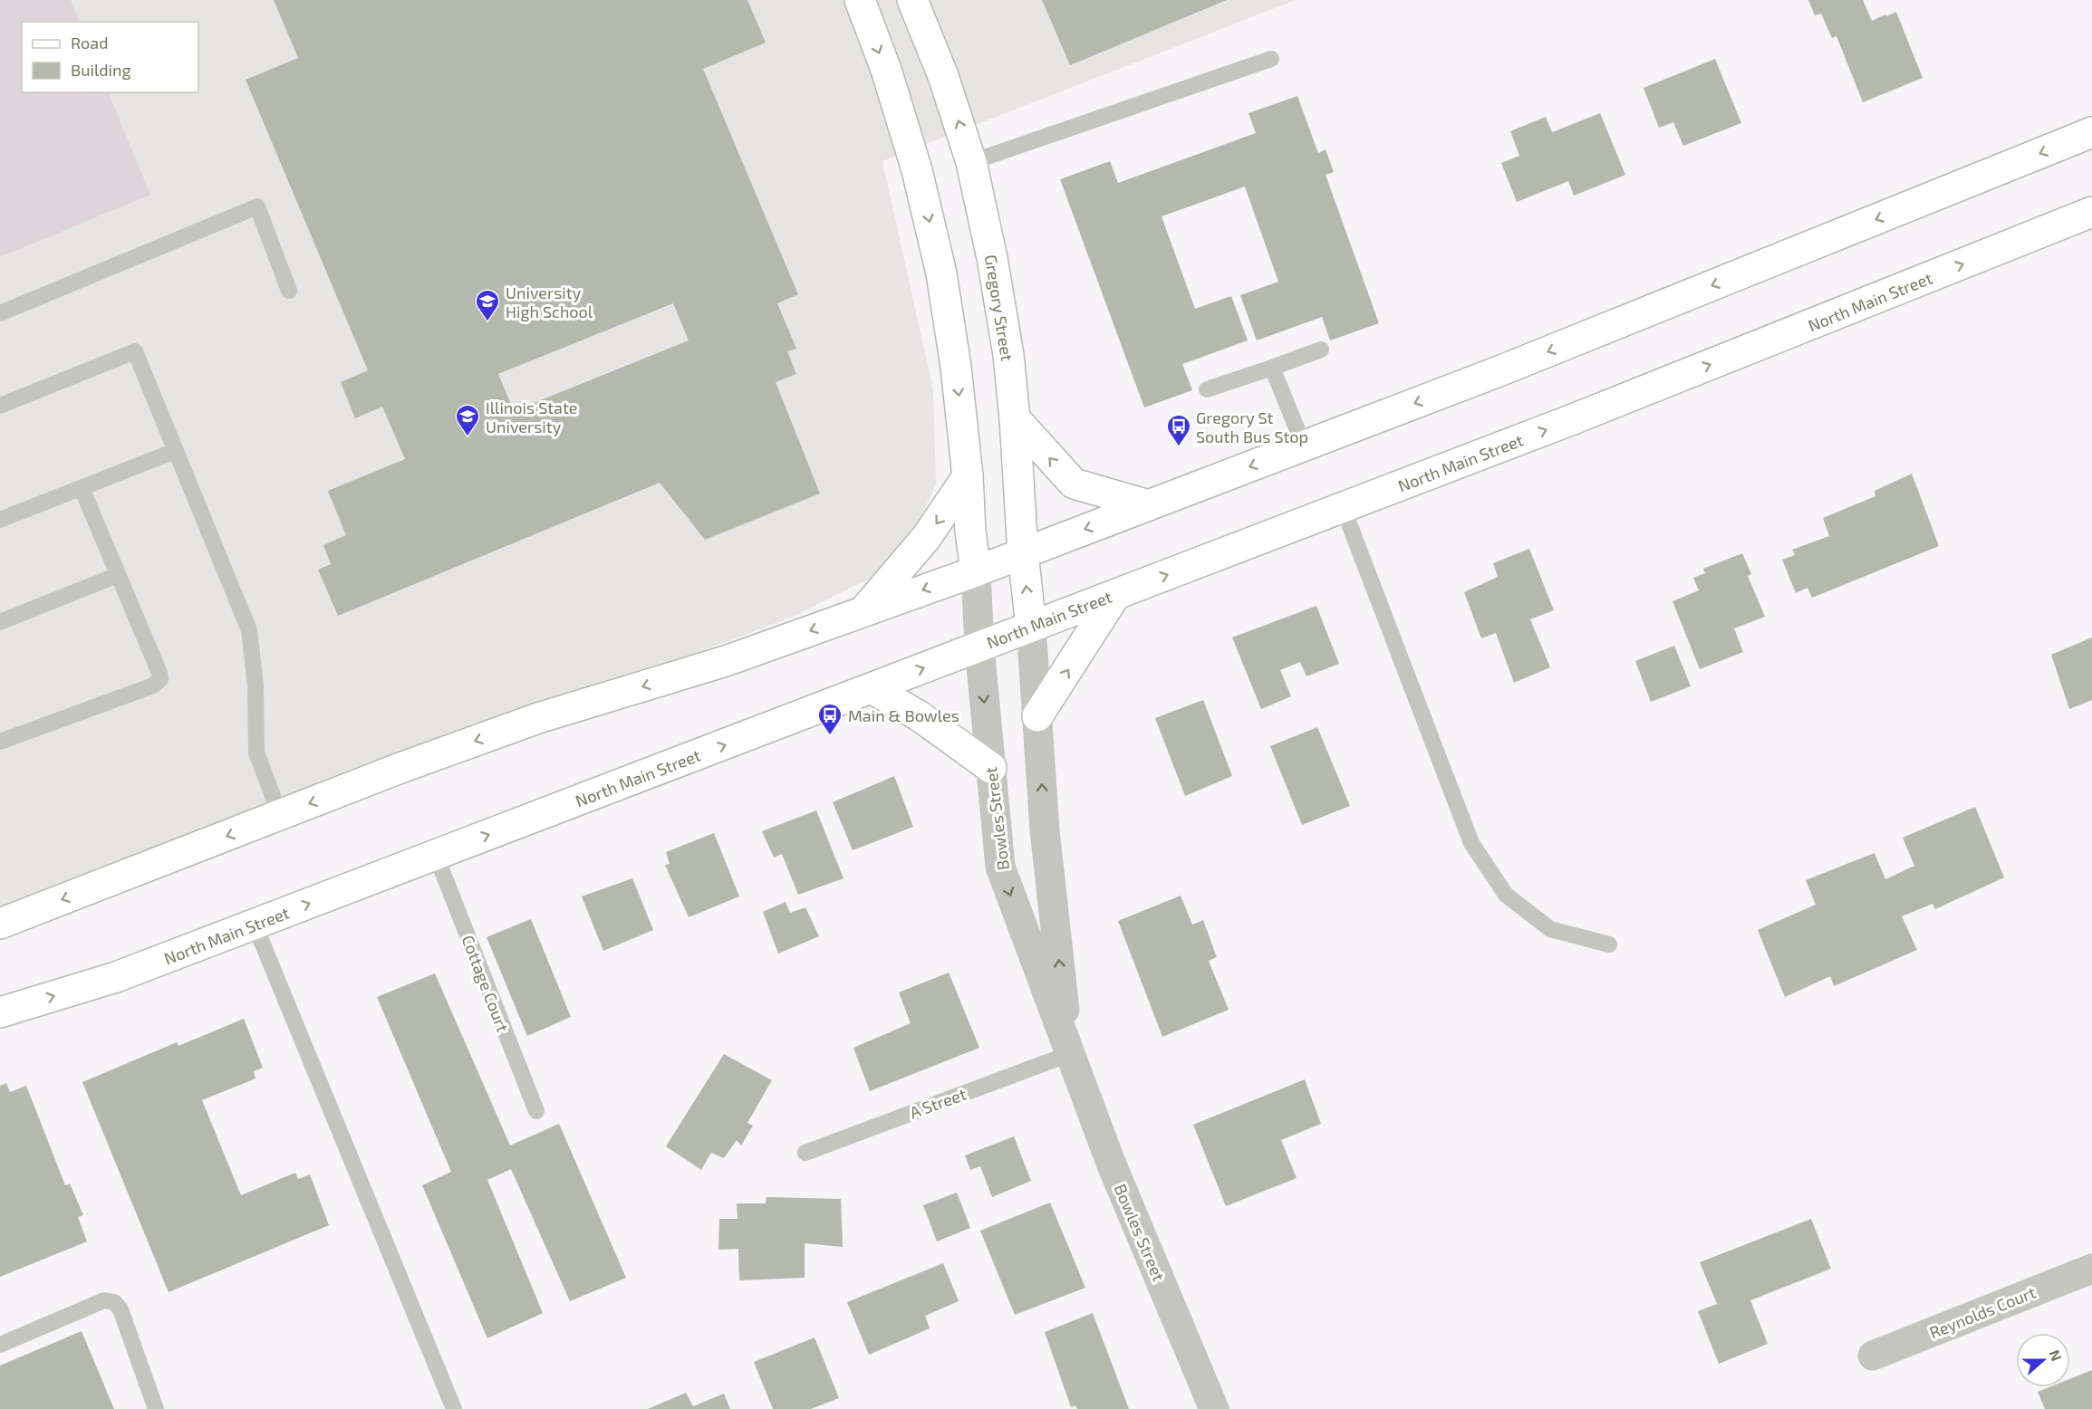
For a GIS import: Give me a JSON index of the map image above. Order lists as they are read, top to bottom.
{
  "streets": {
    "main road": ["North Main Street", "Gregory Street"],
    "street": ["Bowles Street", "Reynolds Court"],
    "lane": ["Cottage Court", "A Street"]
  },
  "crossings": [
    ["North Main Street", "Gregory Street"],
    ["North Main Street", "Bowles Street"],
    ["North Main Street", "Cottage Court"],
    ["Gregory Street", "Bowles Street"],
    ["Bowles Street", "A Street"]
  ],
  "places": {
    "school or university": ["University High School", "Illinois State University"],
    "bus stop": ["Gregory St South Bus Stop", "Main & Bowles"]
  },
  "legend": ["Road", "Building"],
  "north": "right"
}
